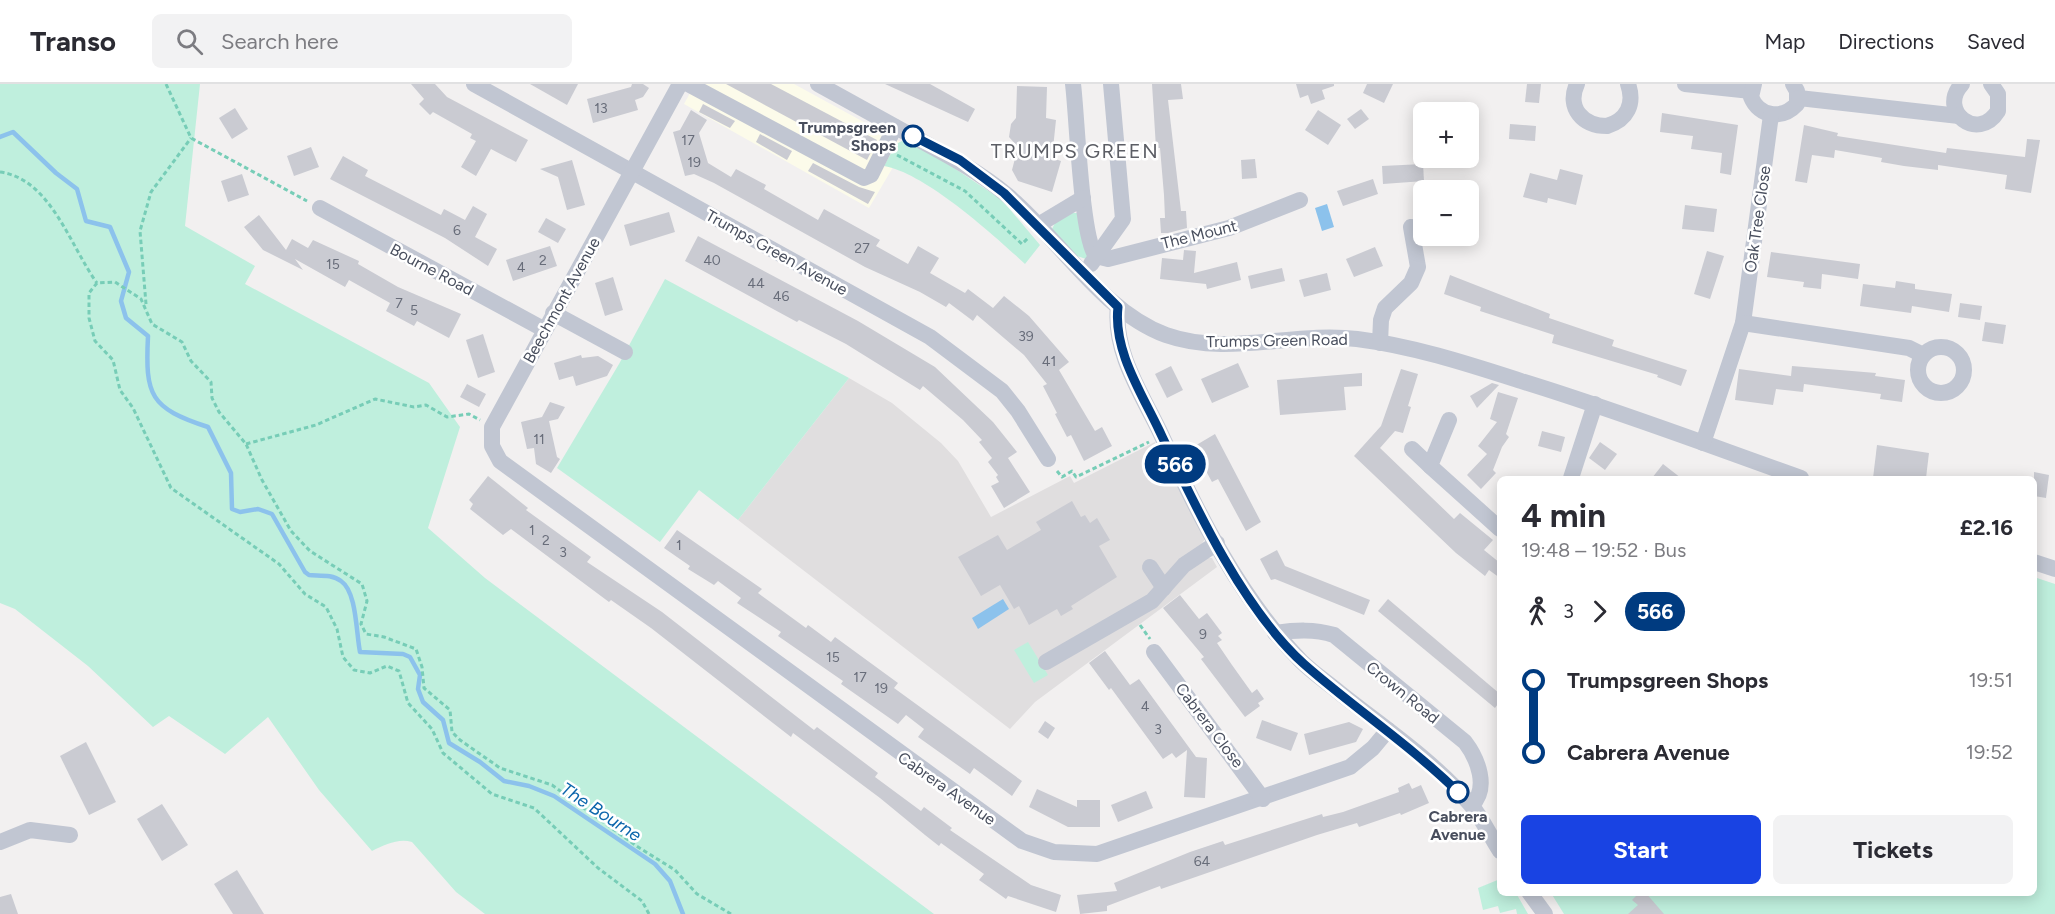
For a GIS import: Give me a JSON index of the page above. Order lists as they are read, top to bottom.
{
  "streets": {
    "street": [
      "Oak Tree Close",
      "The Mount",
      "Trumps Green Avenue",
      "Bourne Road",
      "Beechmont Avenue",
      "Trumps Green Road",
      "Crown Road",
      "Cabrera Close",
      "Cabrera Avenue"
    ]
  },
  "crossings": [
    ["Oak Tree Close", "Trumps Green Road"],
    ["Trumps Green Avenue", "Beechmont Avenue"],
    ["Bourne Road", "Beechmont Avenue"],
    ["Beechmont Avenue", "Cabrera Avenue"],
    ["Cabrera Close", "Cabrera Avenue"]
  ],
  "districts": ["TRUMPS GREEN"],
  "water": ["The Bourne"],
  "places": ["Trumpsgreen Shops", "Cabrera Avenue"],
  "lines": ["bus line 566"],
  "house_numbers": [
    "13",
    "17",
    "19",
    "6",
    "27",
    "2",
    "40",
    "15",
    "4",
    "44",
    "46",
    "7",
    "5",
    "39",
    "41",
    "11",
    "1",
    "2",
    "1",
    "3",
    "9",
    "15",
    "17",
    "19",
    "4",
    "3",
    "64"
  ],
  "page": {
    "header": "Transo",
    "search": "Search here",
    "nav": ["Map", "Directions", "Saved"],
    "on_map": "566",
    "map_buttons": ["+", "−"],
    "heading": ["4 min", "19:48 – 19:52 · Bus", "£2.16"],
    "legs": ["3", "566"],
    "list": [
      {
        "name": "Trumpsgreen Shops",
        "value": "19:51"
      },
      {
        "name": "Cabrera Avenue",
        "value": "19:52"
      }
    ],
    "buttons": ["Start", "Tickets"]
  }
}
